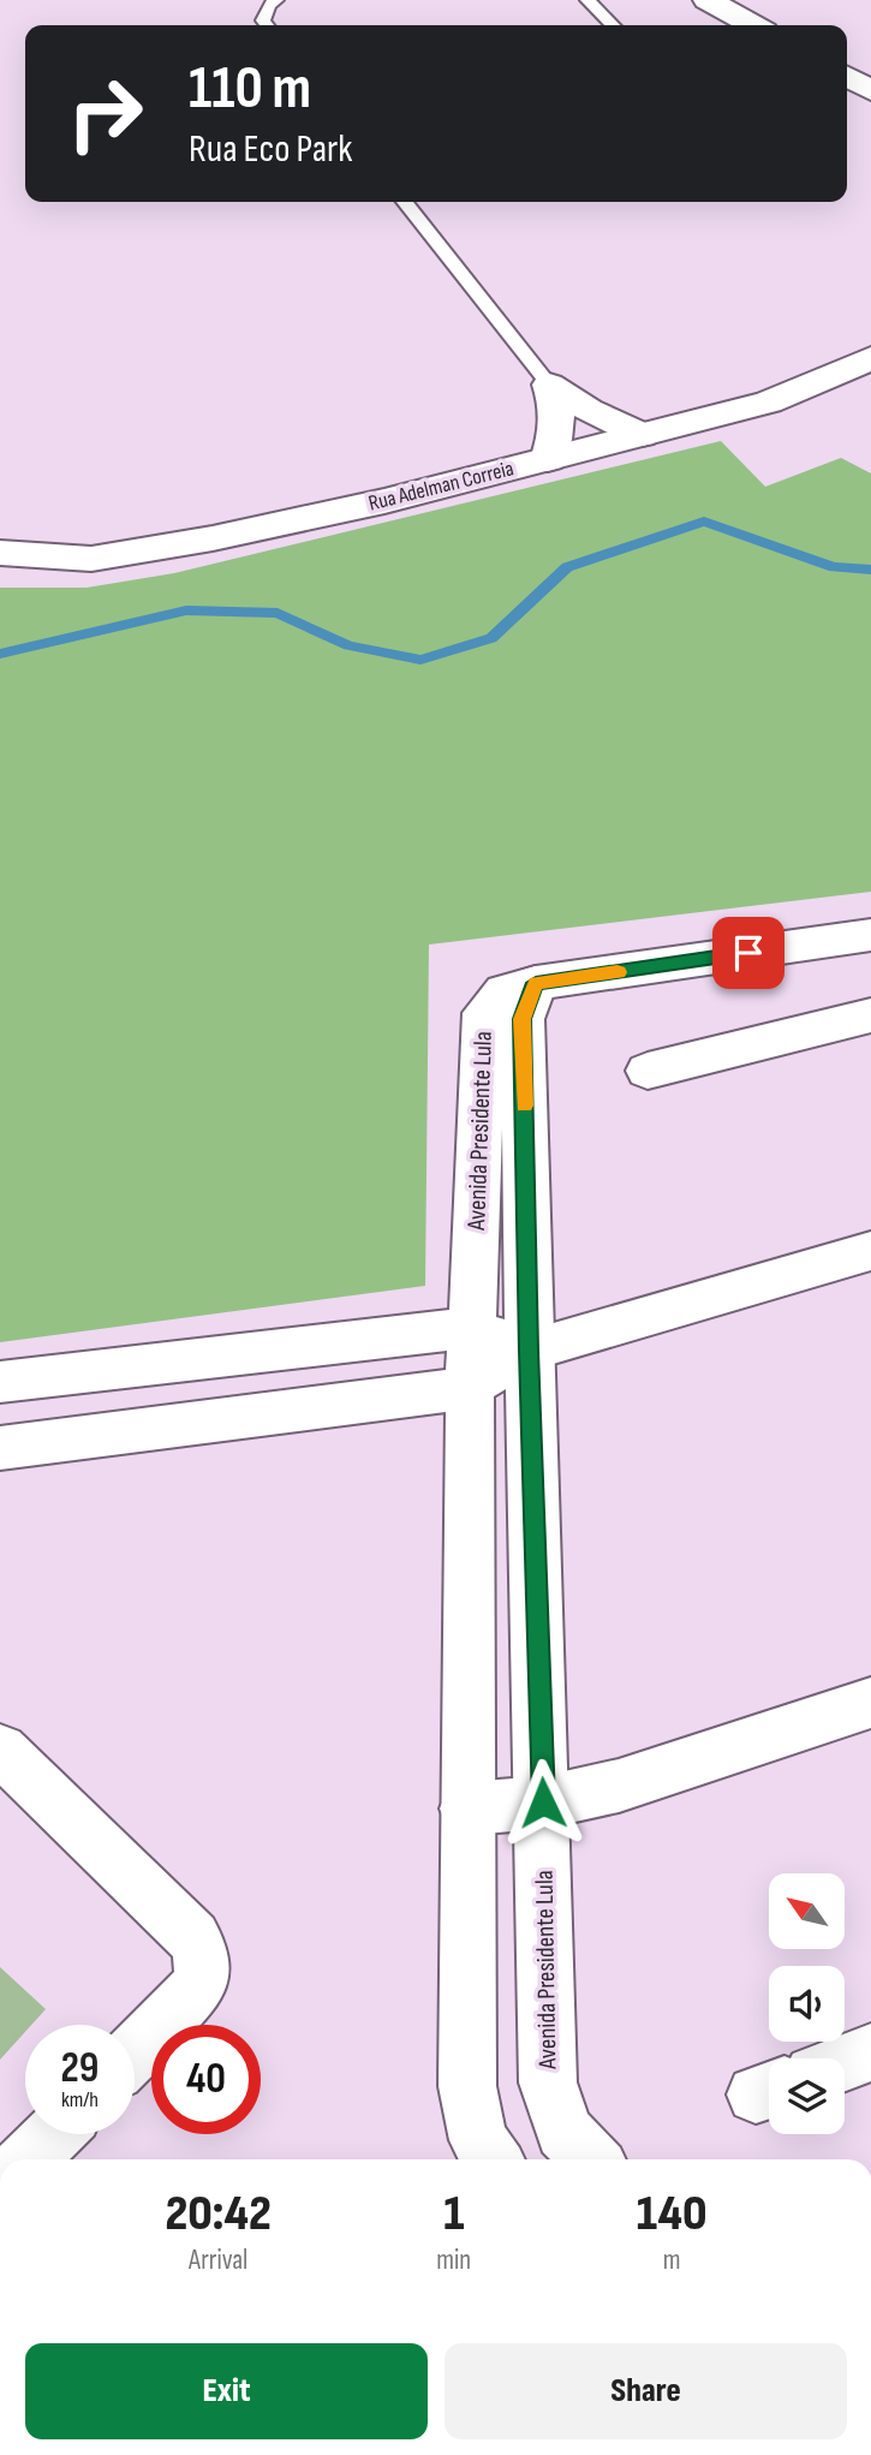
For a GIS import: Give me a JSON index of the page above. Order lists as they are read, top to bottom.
{
  "streets": {
    "street": ["Rua Adelman Correia", "Avenida Presidente Lula"]
  },
  "north": "top left",
  "page": {
    "turn": ["110 m", "Rua Eco Park"],
    "speed": "29 km/h",
    "limit": "40",
    "eta": [
      "20:42",
      "Arrival",
      "1",
      "min",
      "140",
      "m"
    ],
    "buttons": ["Exit", "Share"]
  }
}
